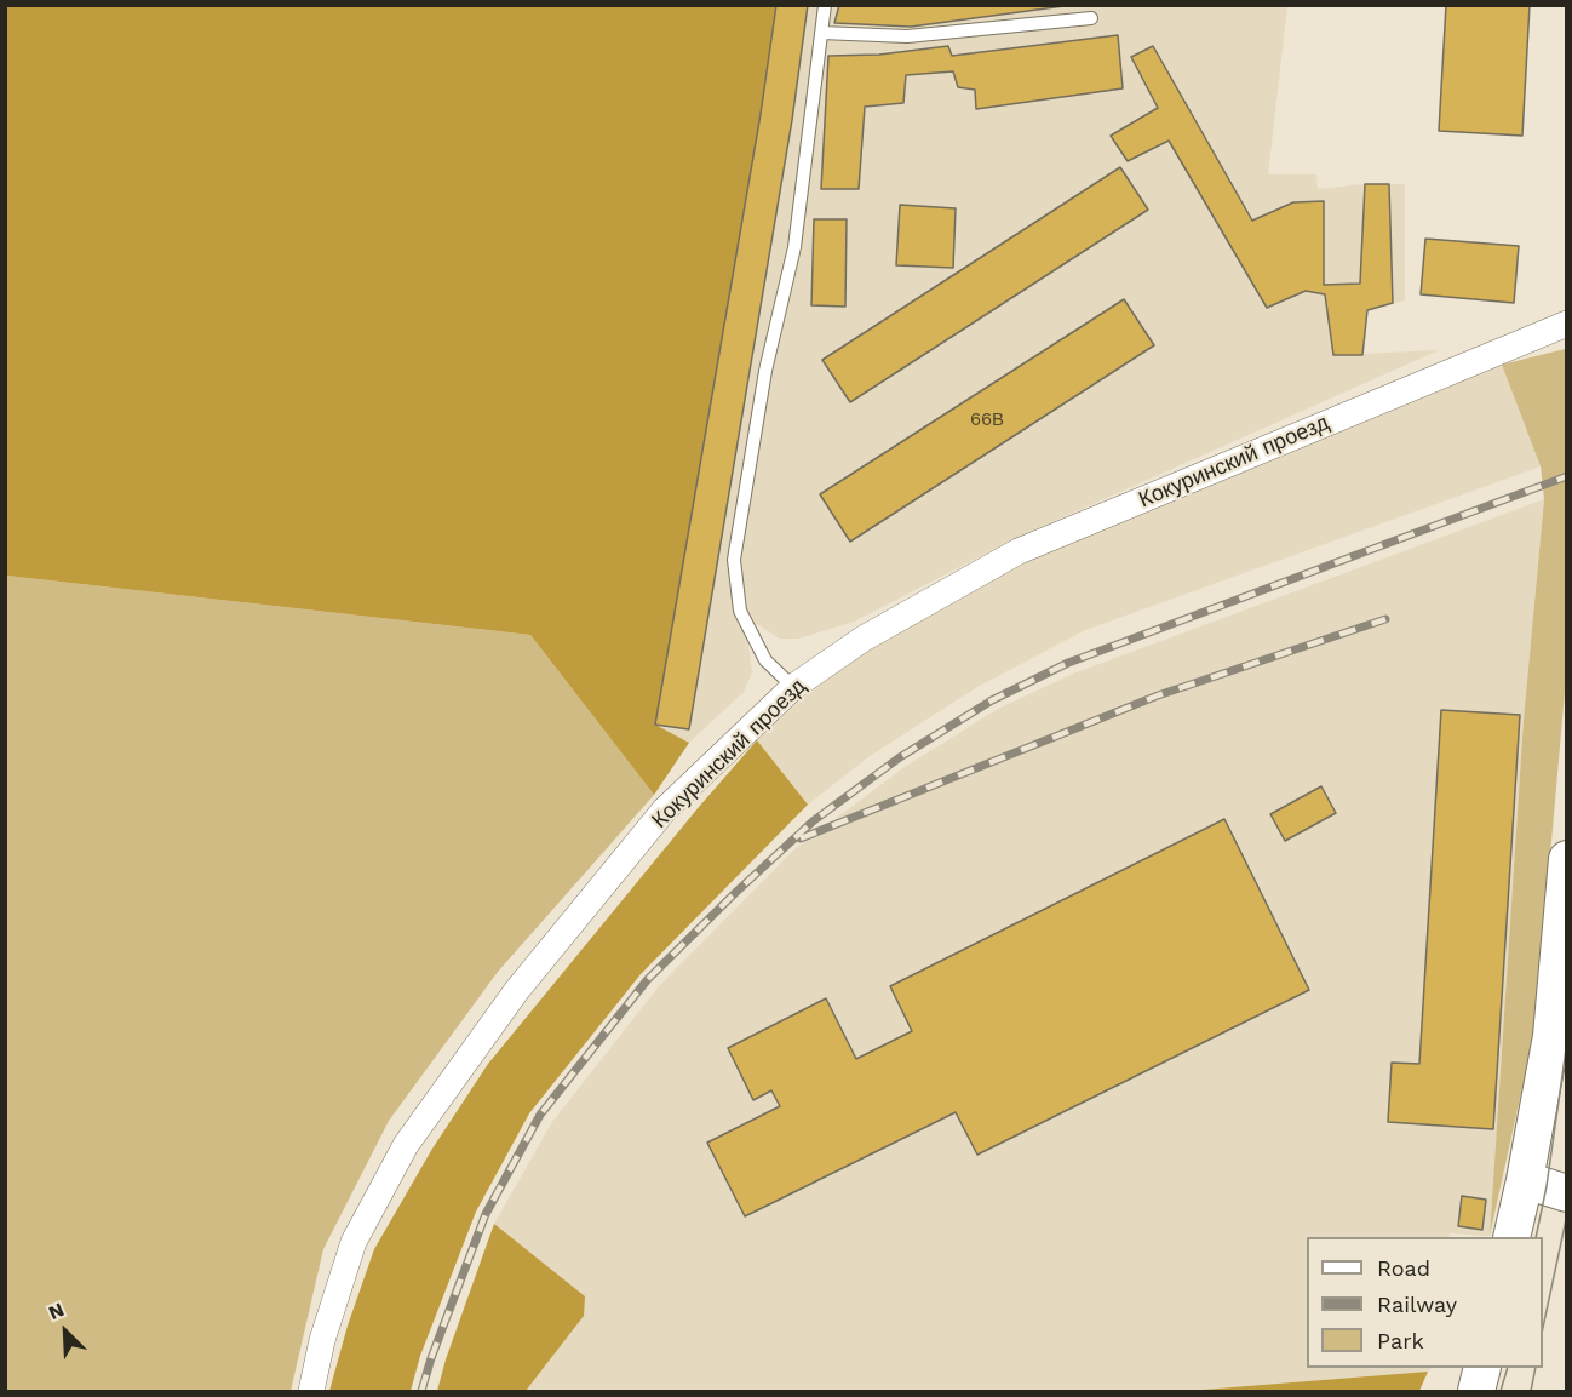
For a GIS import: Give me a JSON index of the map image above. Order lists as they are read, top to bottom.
{
  "streets": {
    "street": ["Кокуринский проезд"]
  },
  "house_numbers": ["66В"],
  "legend": ["Road", "Railway", "Park"],
  "north": "top left"
}
